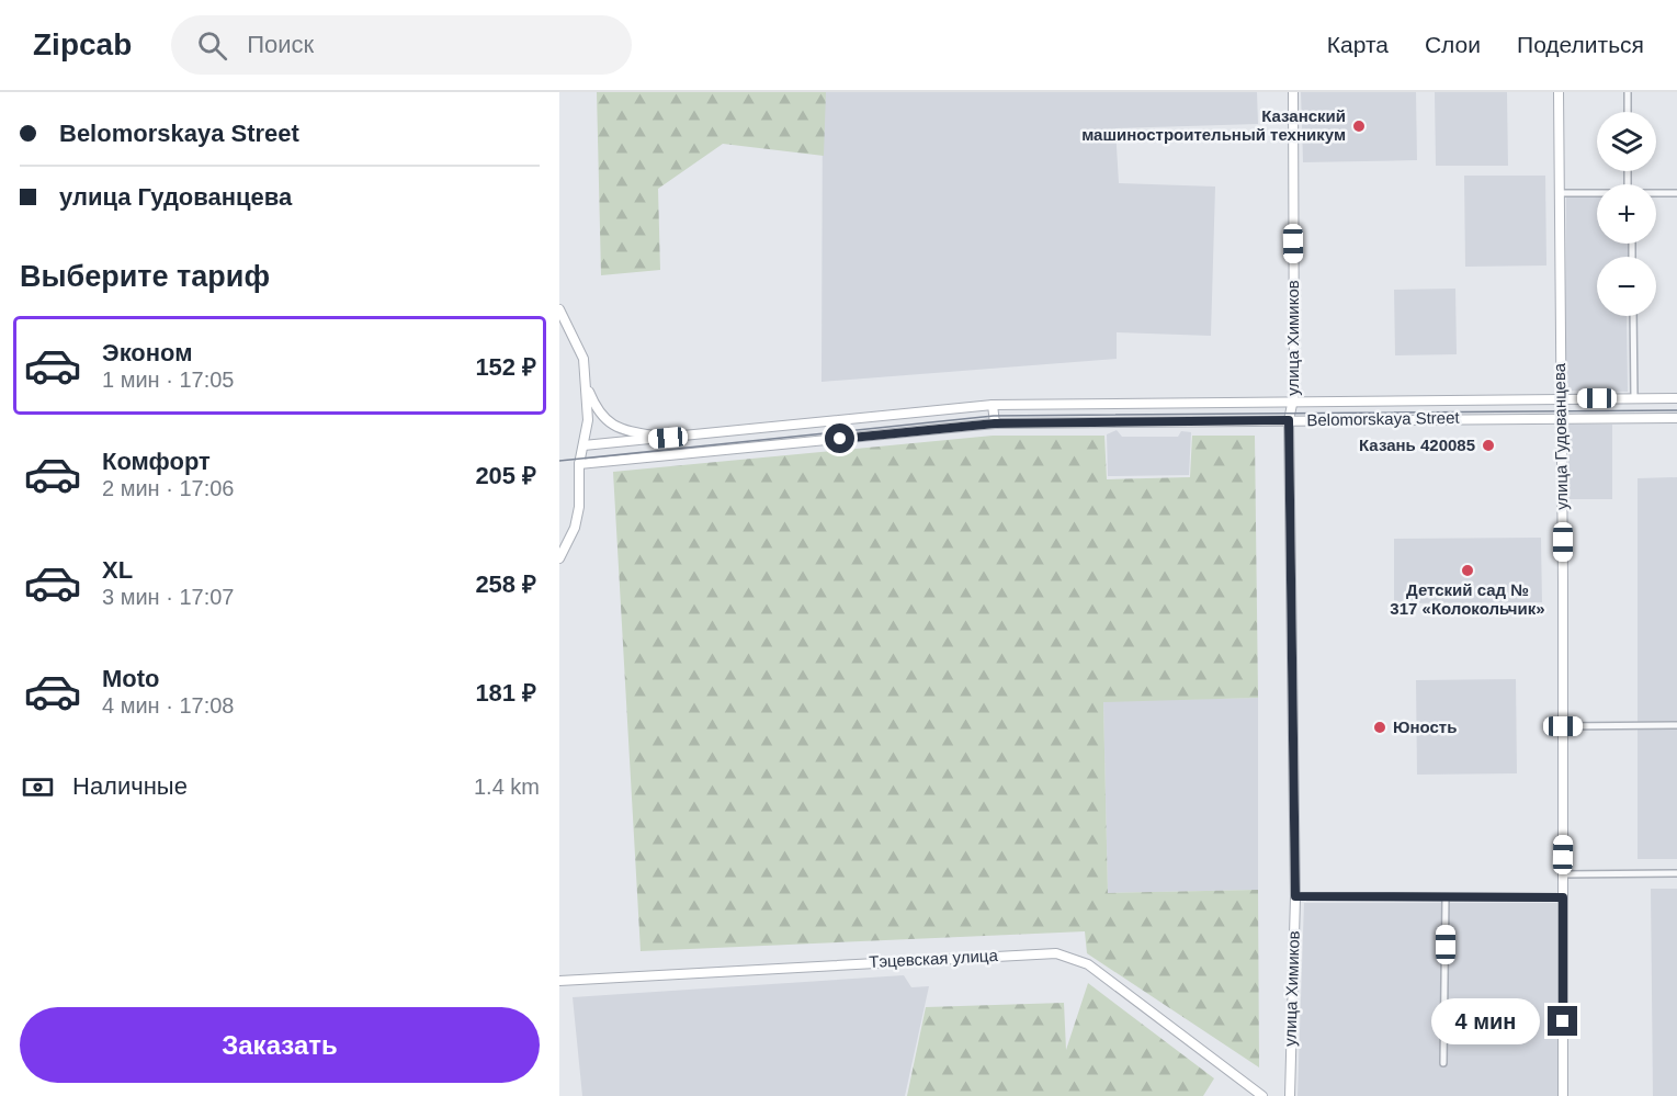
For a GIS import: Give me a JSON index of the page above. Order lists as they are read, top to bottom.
{
  "streets": {
    "main road": [
      "улица Химиков",
      "Belomorskaya Street",
      "улица Гудованцева",
      "Тэцевская улица"
    ]
  },
  "crossings": [
    ["улица Химиков", "Belomorskaya Street"],
    ["Belomorskaya Street", "улица Гудованцева"]
  ],
  "places": [
    "Казанский машиностроительный техникум",
    "Казань 420085",
    "Детский сад № 317 «Колокольчик»",
    "Юность"
  ],
  "page": {
    "header": "Zipcab",
    "search": "Поиск",
    "nav": ["Карта", "Слои", "Поделиться"],
    "banner": ["Belomorskaya Street", "улица Гудованцева"],
    "map_buttons": ["+", "−"],
    "heading": "Выберите тариф",
    "list": [
      {
        "name": "Эконом",
        "note": "1 мин · 17:05",
        "value": "152 ₽"
      },
      {
        "name": "Комфорт",
        "note": "2 мин · 17:06",
        "value": "205 ₽"
      },
      {
        "name": "XL",
        "note": "3 мин · 17:07",
        "value": "258 ₽"
      },
      {
        "name": "Moto",
        "note": "4 мин · 17:08",
        "value": "181 ₽"
      }
    ],
    "pay": ["Наличные", "1.4 km"],
    "buttons": "Заказать",
    "bubble": "4 мин"
  }
}
